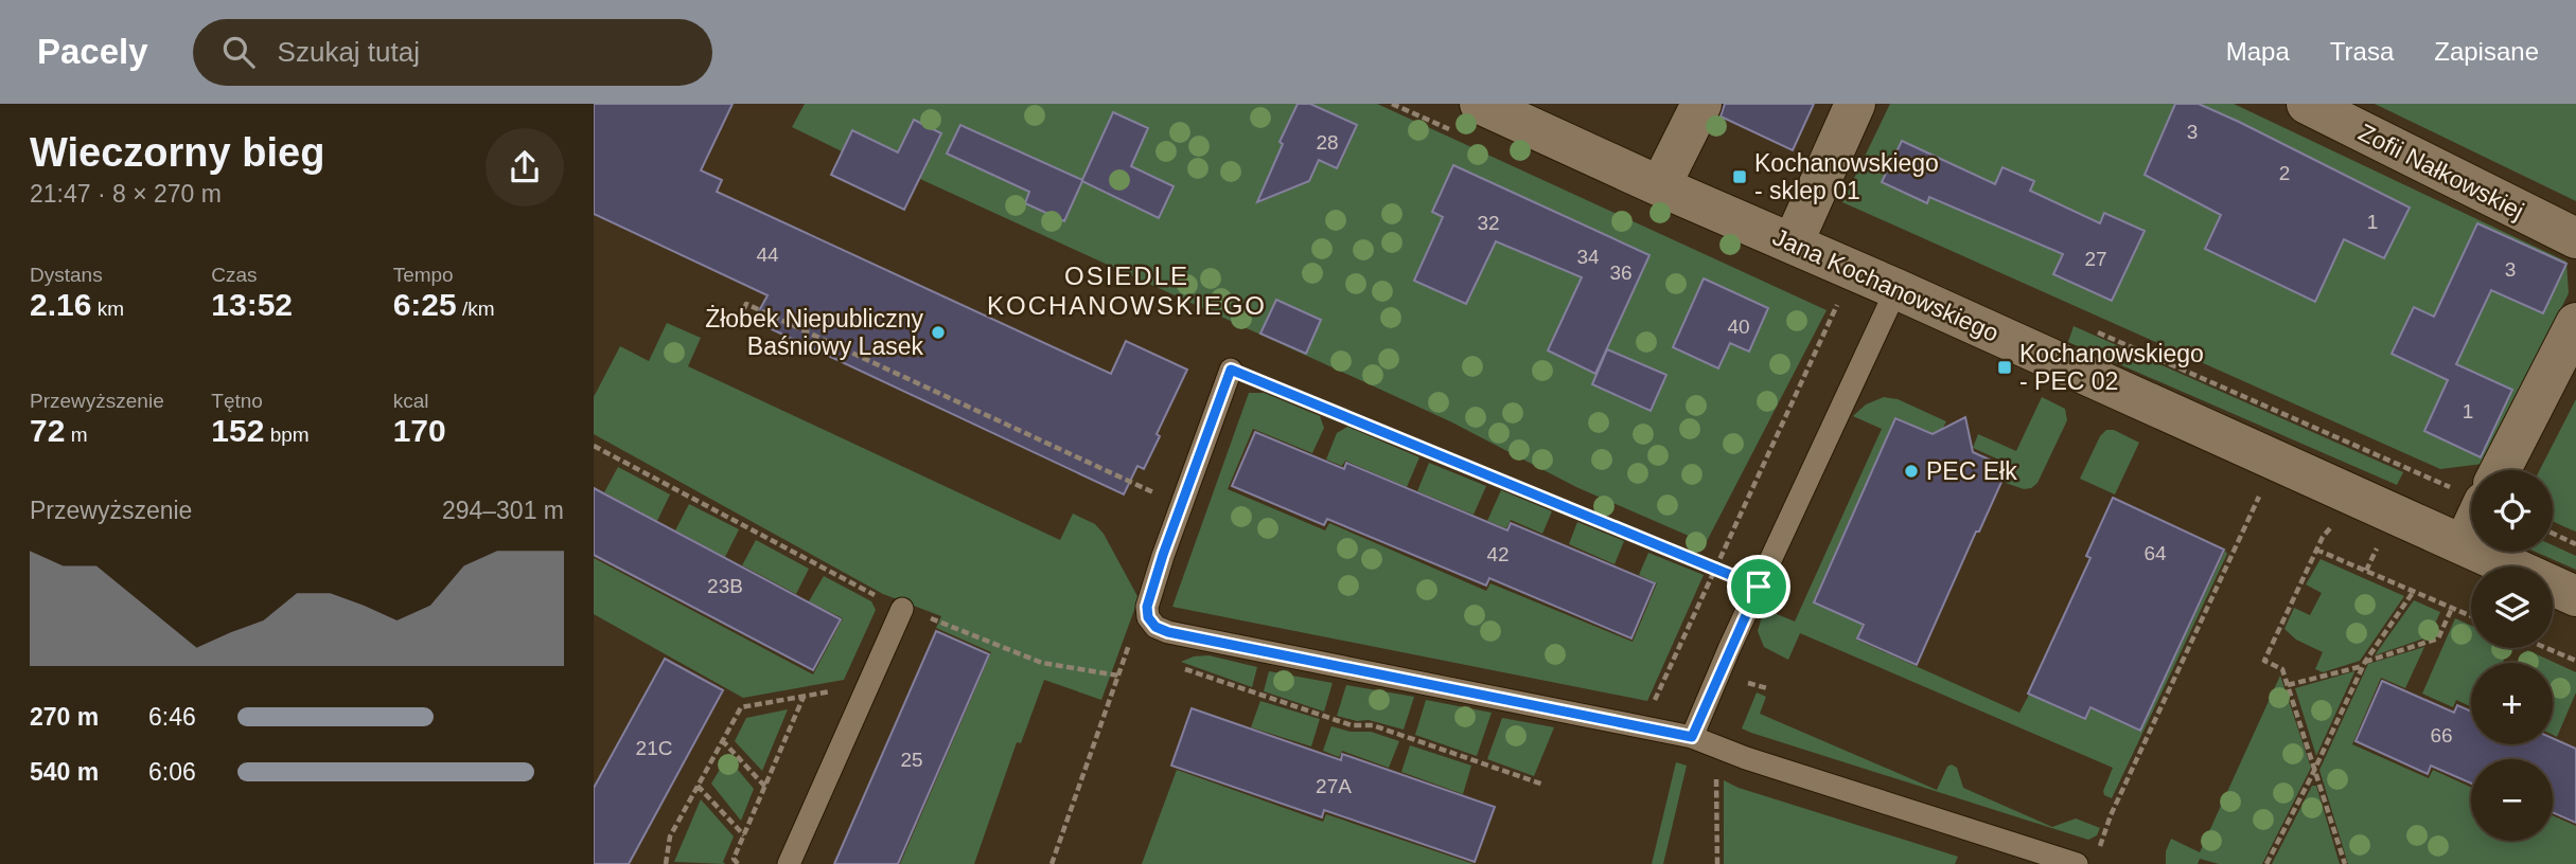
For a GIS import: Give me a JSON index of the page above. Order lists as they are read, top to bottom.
{
  "streets": {
    "street": ["Zofii Nałkowskiej", "Jana Kochanowskiego"]
  },
  "districts": ["OSIEDLE KOCHANOWSKIEGO"],
  "places": {
    "transit": ["Kochanowskiego - sklep 01", "Kochanowskiego - PEC 02"],
    "other": ["Żłobek Niepubliczny Baśniowy Lasek", "PEC Ełk"]
  },
  "house_numbers": [
    "3",
    "28",
    "2",
    "1",
    "32",
    "44",
    "34",
    "27",
    "3",
    "36",
    "40",
    "1",
    "64",
    "42",
    "23B",
    "66",
    "21C",
    "25",
    "27A"
  ],
  "page": {
    "header": "Pacely",
    "search": "Szukaj tutaj",
    "nav": ["Mapa", "Trasa", "Zapisane"],
    "heading": ["Wieczorny bieg", "21:47 · 8 × 270 m"],
    "stats": [
      ["Dystans", "2.16 km"],
      ["Czas", "13:52"],
      ["Tempo", "6:25 /km"],
      ["Przewyższenie", "72 m"],
      ["Tętno", "152 bpm"],
      ["kcal", "170"]
    ],
    "map_buttons": ["+", "−"],
    "chart": ["Przewyższenie", "294–301 m"],
    "list": [
      {
        "name": "270 m",
        "note": "6:46"
      },
      {
        "name": "540 m",
        "note": "6:06"
      }
    ]
  }
}
